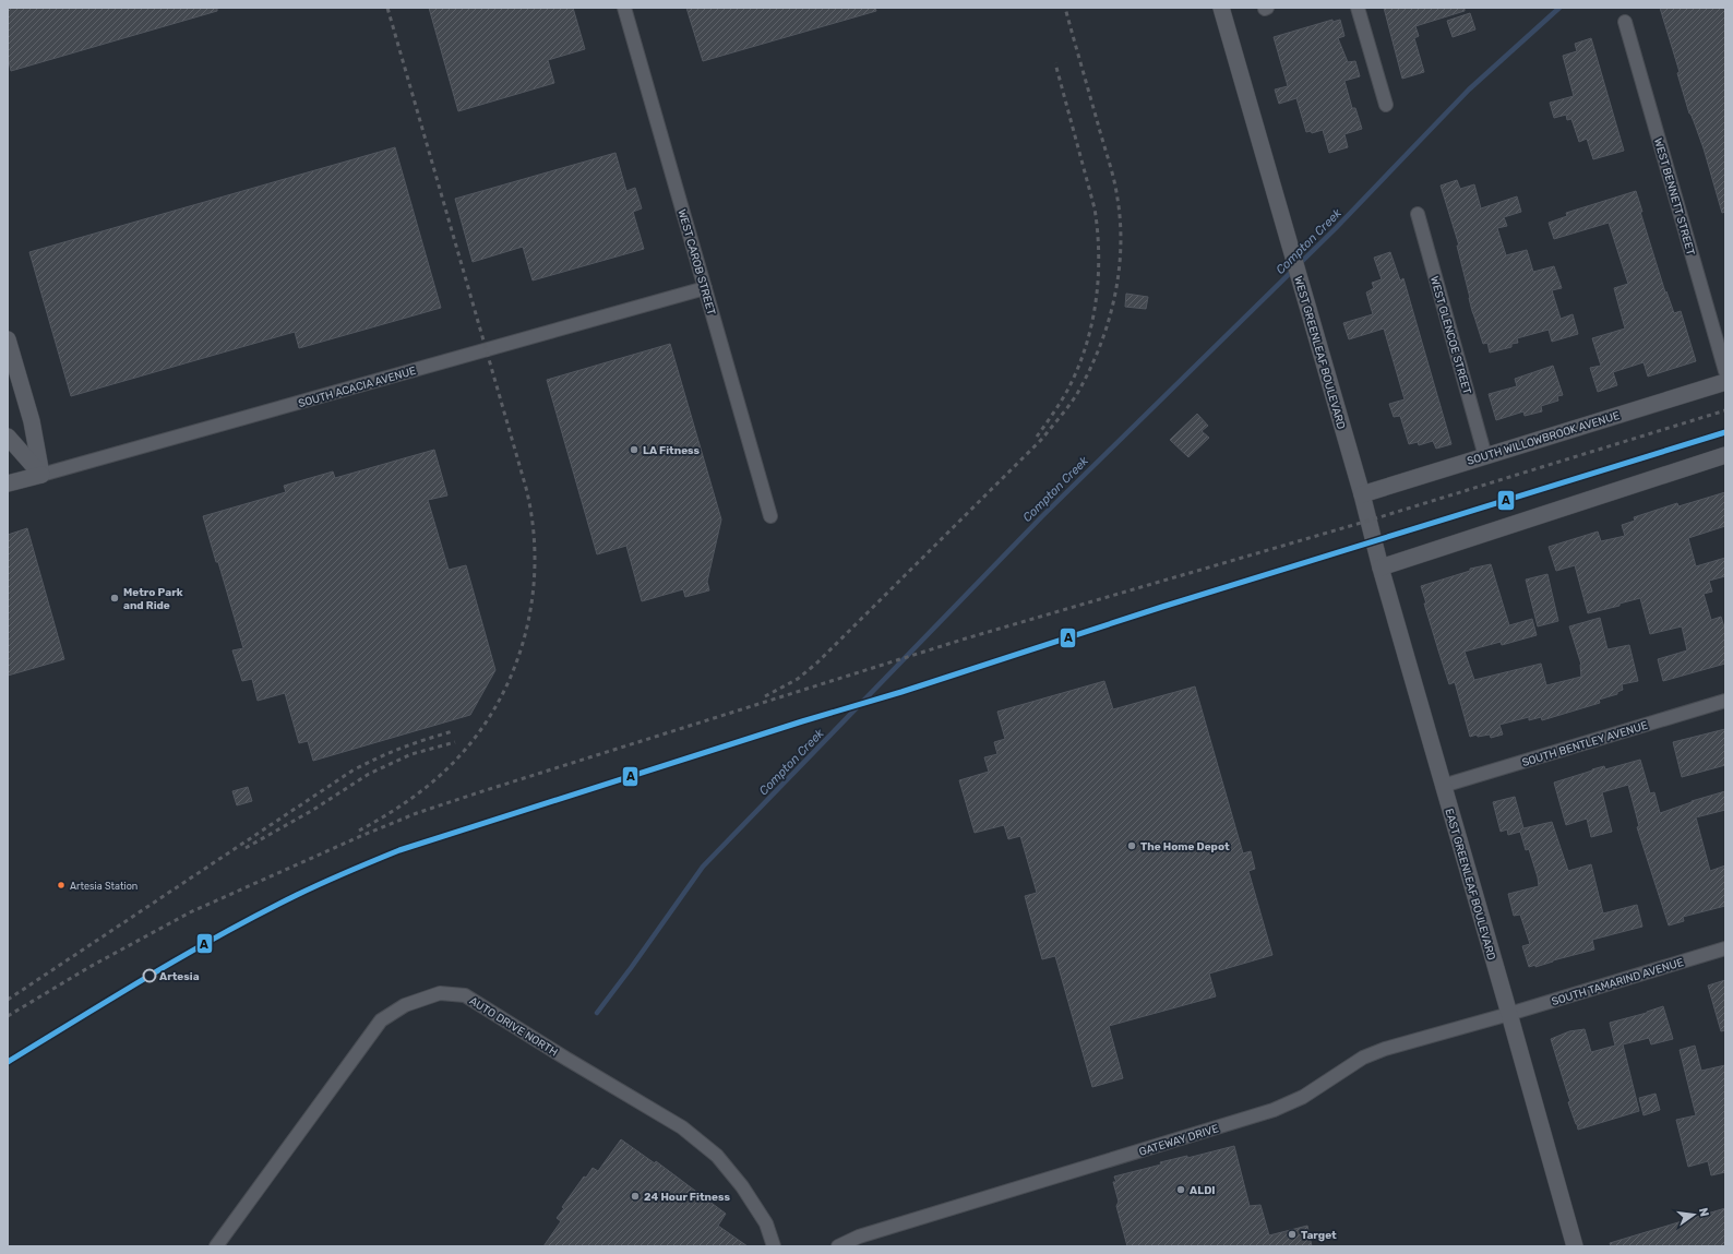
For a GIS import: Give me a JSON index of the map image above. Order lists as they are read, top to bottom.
{
  "streets": {
    "street": [
      "WEST BENNETT STREET",
      "WEST CAROB STREET",
      "WEST GLENCOE STREET",
      "WEST GREENLEAF BOULEVARD",
      "SOUTH ACACIA AVENUE",
      "SOUTH WILLOWBROOK AVENUE",
      "SOUTH BENTLEY AVENUE",
      "EAST GREENLEAF BOULEVARD",
      "SOUTH TAMARIND AVENUE",
      "AUTO DRIVE NORTH",
      "GATEWAY DRIVE"
    ]
  },
  "crossings": [
    ["WEST CAROB STREET", "SOUTH ACACIA AVENUE"],
    ["WEST GLENCOE STREET", "SOUTH WILLOWBROOK AVENUE"],
    ["WEST GREENLEAF BOULEVARD", "SOUTH WILLOWBROOK AVENUE"],
    ["WEST GREENLEAF BOULEVARD", "EAST GREENLEAF BOULEVARD"],
    ["SOUTH BENTLEY AVENUE", "EAST GREENLEAF BOULEVARD"],
    ["EAST GREENLEAF BOULEVARD", "SOUTH TAMARIND AVENUE"],
    ["EAST GREENLEAF BOULEVARD", "GATEWAY DRIVE"],
    ["SOUTH TAMARIND AVENUE", "GATEWAY DRIVE"]
  ],
  "water": ["Compton Creek"],
  "places": [
    "LA Fitness",
    "Metro Park and Ride",
    "The Home Depot",
    "Artesia Station",
    "Artesia",
    "ALDI",
    "24 Hour Fitness",
    "Target"
  ],
  "lines": ["transit line A"],
  "north": "right"
}
